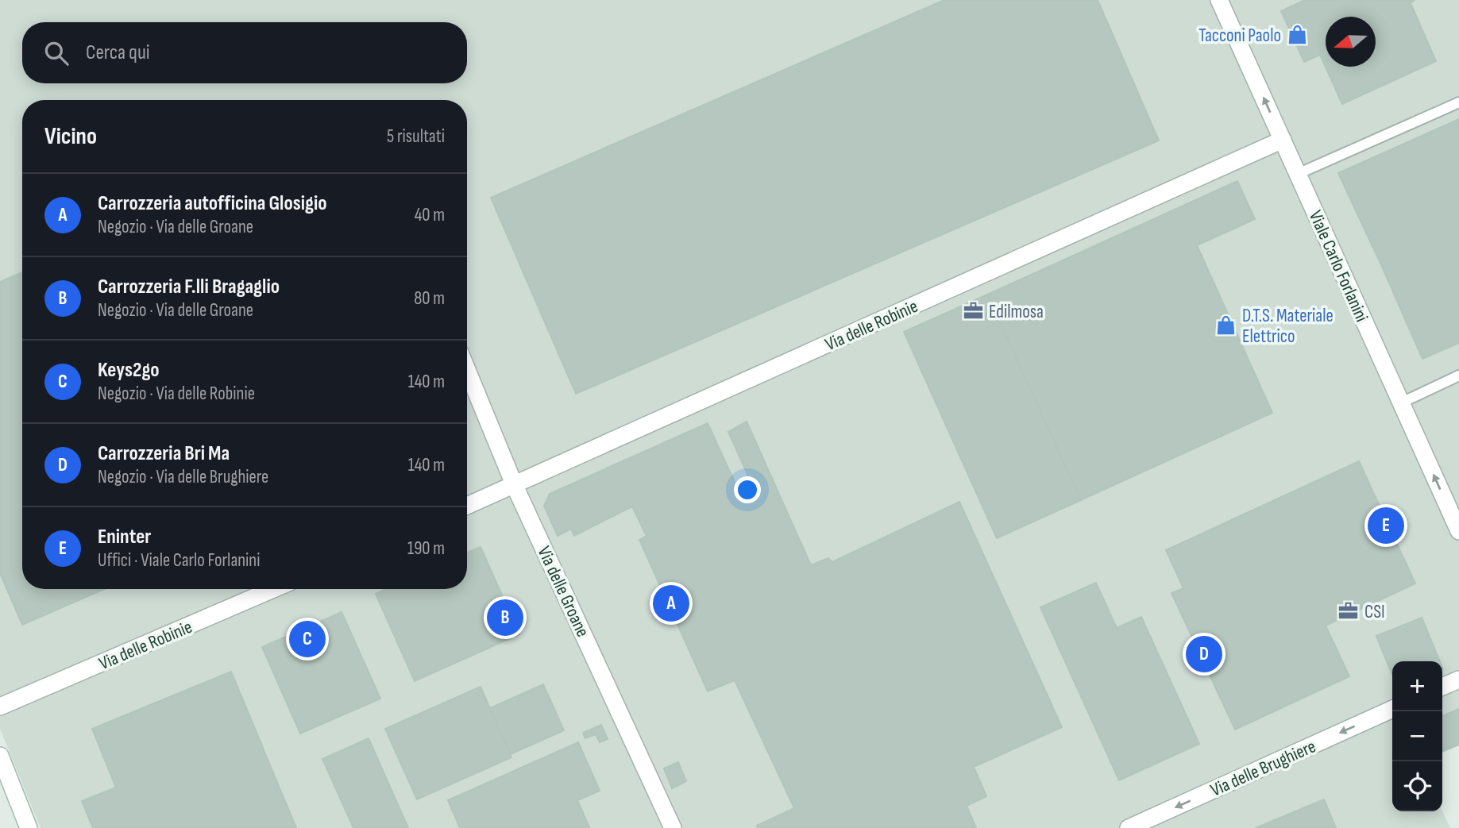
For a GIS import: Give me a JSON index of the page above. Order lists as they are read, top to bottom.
{
  "streets": {
    "street": [
      "Viale Carlo Forlanini",
      "Via delle Robinie",
      "Via delle Groane",
      "Via delle Brughiere"
    ]
  },
  "crossings": [
    ["Viale Carlo Forlanini", "Via delle Robinie"],
    ["Via delle Robinie", "Via delle Groane"]
  ],
  "one_way": ["Viale Carlo Forlanini", "Via delle Brughiere"],
  "places": {
    "shop": ["Tacconi Paolo", "D.T.S. Materiale Elettrico"],
    "office": ["Edilmosa", "CSI"]
  },
  "north": "left",
  "page": {
    "search": "Cerca qui",
    "heading": ["Vicino", "5 risultati"],
    "list": [
      {
        "mark": "A",
        "name": "Carrozzeria autofficina Glosigio",
        "note": "Negozio · Via delle Groane",
        "value": "40 m"
      },
      {
        "mark": "B",
        "name": "Carrozzeria F.lli Bragaglio",
        "note": "Negozio · Via delle Groane",
        "value": "80 m"
      },
      {
        "mark": "C",
        "name": "Keys2go",
        "note": "Negozio · Via delle Robinie",
        "value": "140 m"
      },
      {
        "mark": "D",
        "name": "Carrozzeria Bri Ma",
        "note": "Negozio · Via delle Brughiere",
        "value": "140 m"
      },
      {
        "mark": "E",
        "name": "Eninter",
        "note": "Uffici · Viale Carlo Forlanini",
        "value": "190 m"
      }
    ],
    "pins": [
      "E",
      "A",
      "B",
      "C",
      "D"
    ],
    "map_buttons": ["+", "−"]
  }
}
